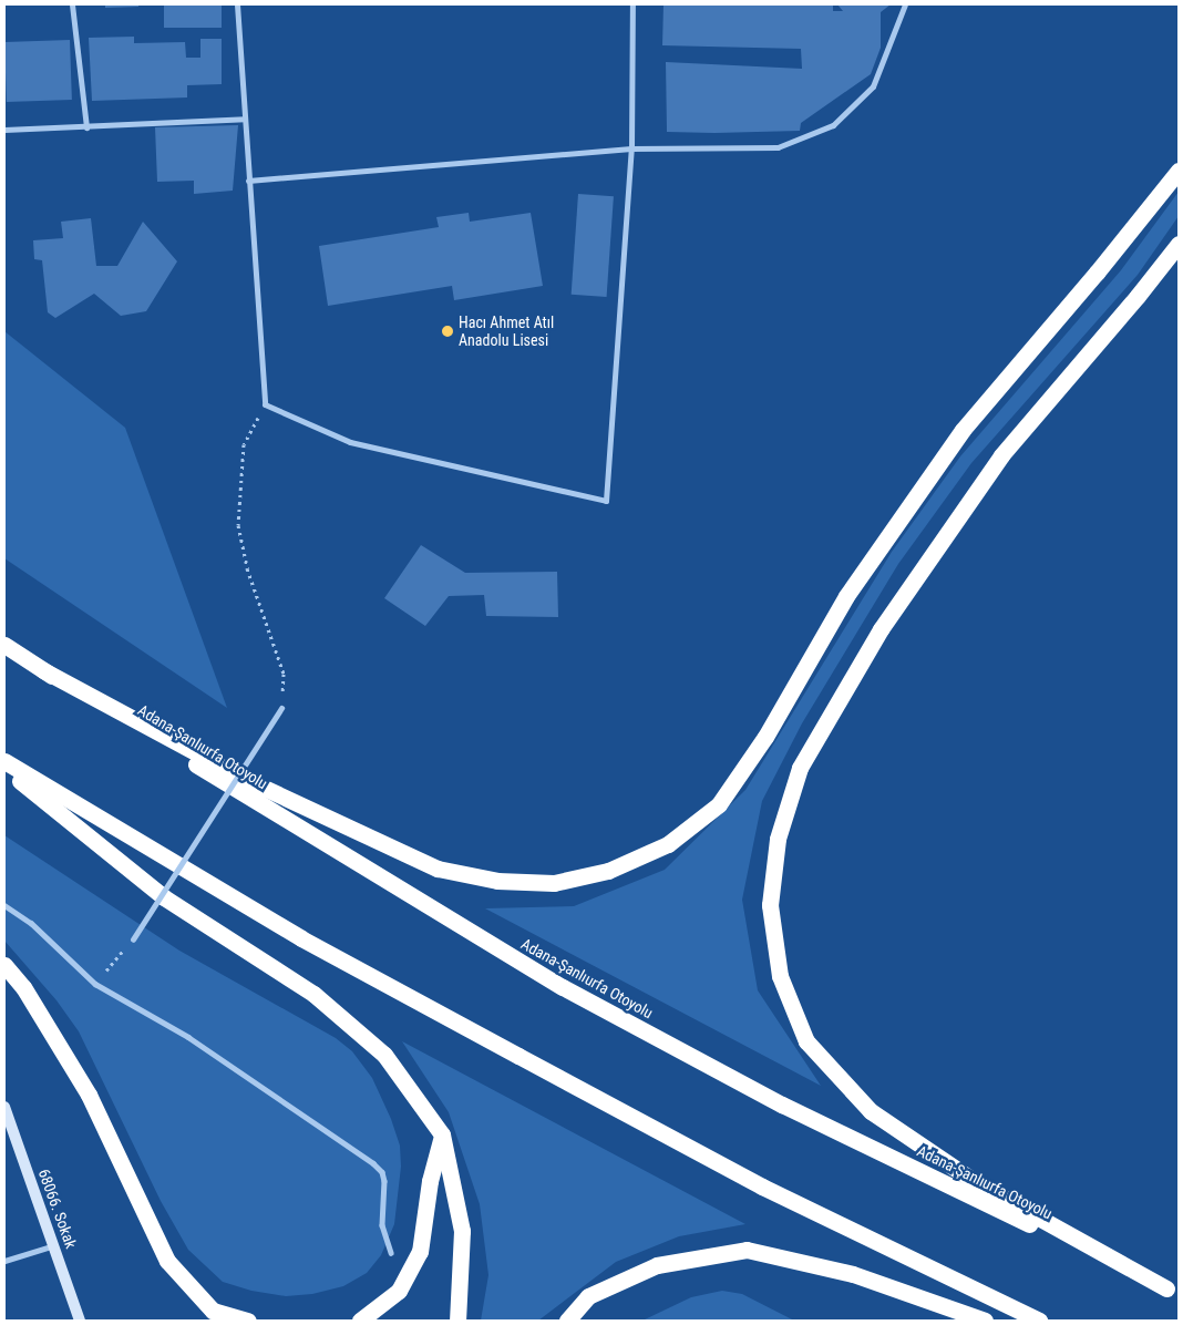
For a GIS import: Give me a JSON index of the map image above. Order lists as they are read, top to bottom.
{
  "streets": {
    "highway": ["Adana-Şanlıurfa Otoyolu"],
    "main road": ["68066. Sokak"]
  },
  "places": ["Hacı Ahmet Atıl Anadolu Lisesi"]
}
